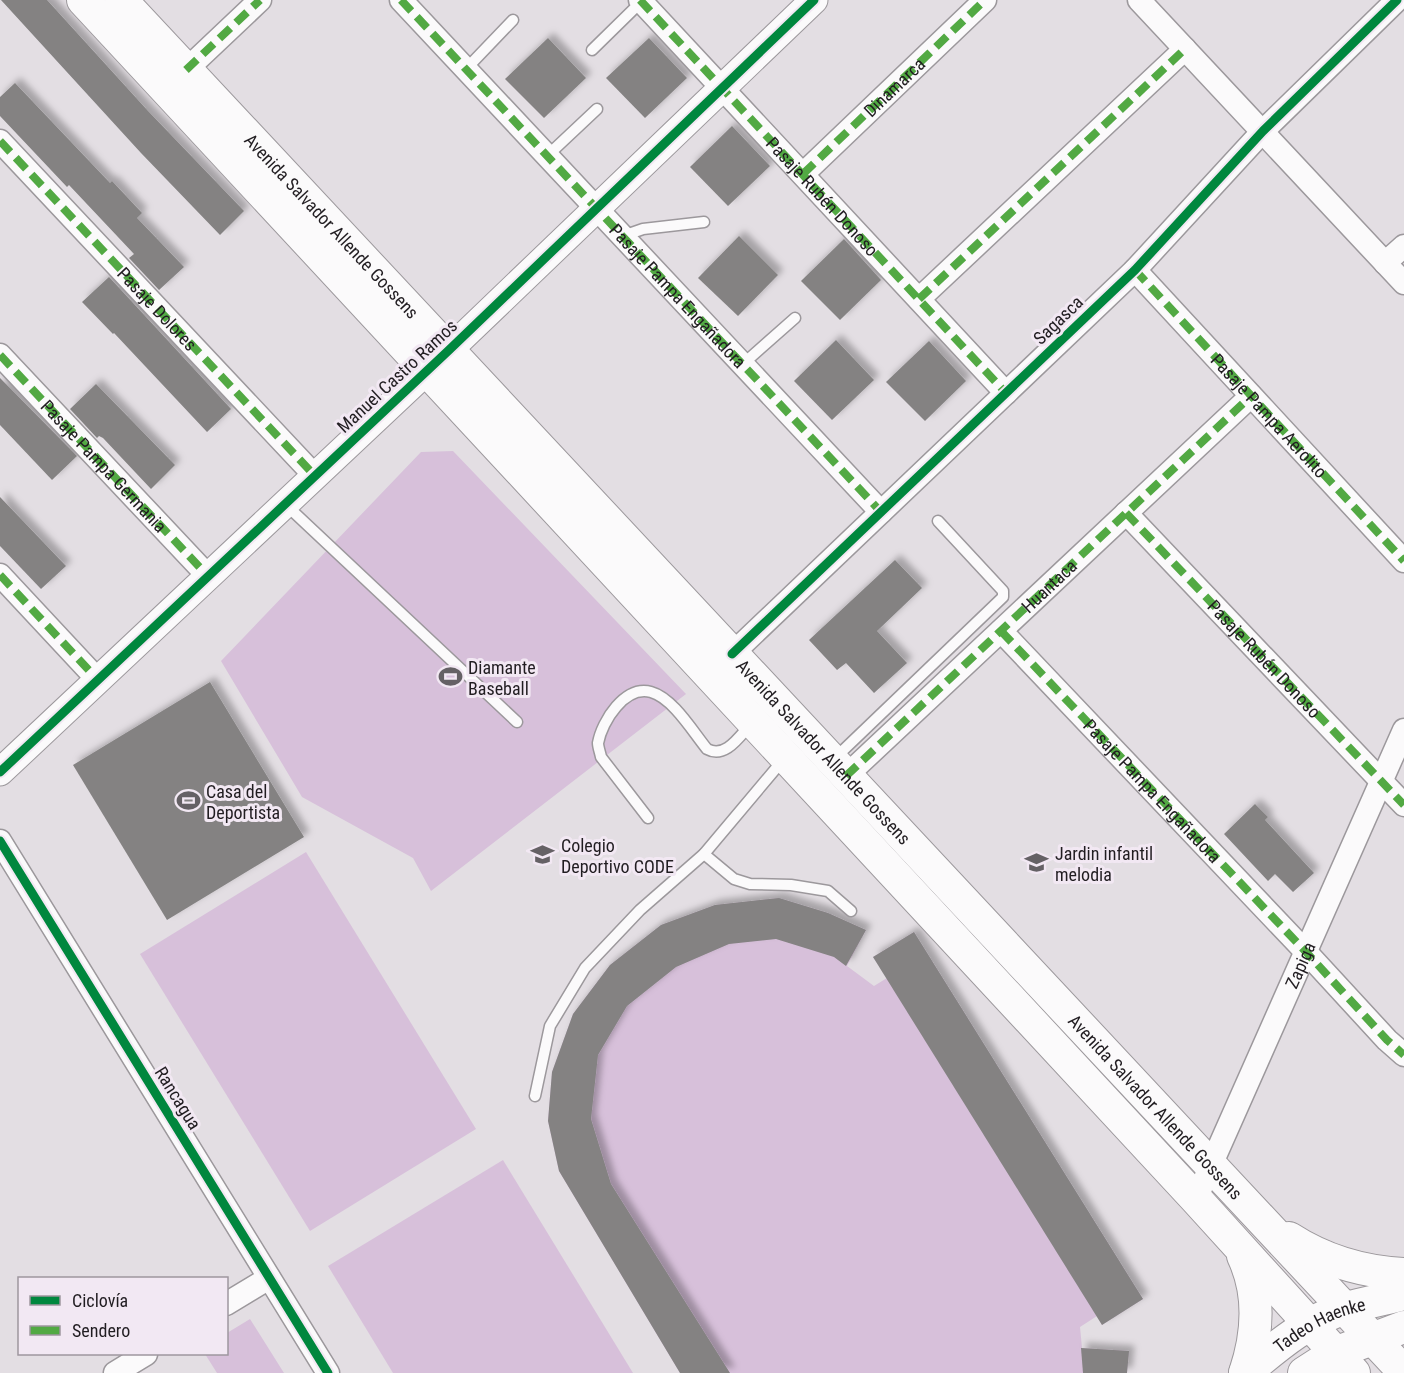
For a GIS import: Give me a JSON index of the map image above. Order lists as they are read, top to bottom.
{
  "streets": {
    "main road": ["Avenida Salvador Allende Gossens", "Tadeo Haenke"],
    "street": [
      "Dinamarca",
      "Pasaje Rubén Donoso",
      "Pasaje Pampa Engañadora",
      "Pasaje Dolores",
      "Sagasca",
      "Manuel Castro Ramos",
      "Pasaje Pampa Aerolito",
      "Pasaje Pampa Germania",
      "Huantaca",
      "Zapiga",
      "Rancagua"
    ]
  },
  "crossings": [
    ["Dinamarca", "Pasaje Rubén Donoso"],
    ["Pasaje Rubén Donoso", "Sagasca"],
    ["Pasaje Rubén Donoso", "Manuel Castro Ramos"],
    ["Pasaje Rubén Donoso", "Huantaca"],
    ["Pasaje Rubén Donoso", "Zapiga"],
    ["Avenida Salvador Allende Gossens", "Sagasca"],
    ["Avenida Salvador Allende Gossens", "Manuel Castro Ramos"],
    ["Avenida Salvador Allende Gossens", "Huantaca"],
    ["Avenida Salvador Allende Gossens", "Zapiga"],
    ["Avenida Salvador Allende Gossens", "Tadeo Haenke"],
    ["Pasaje Pampa Engañadora", "Sagasca"],
    ["Pasaje Pampa Engañadora", "Manuel Castro Ramos"],
    ["Pasaje Pampa Engañadora", "Huantaca"],
    ["Pasaje Pampa Engañadora", "Zapiga"],
    ["Pasaje Dolores", "Manuel Castro Ramos"],
    ["Sagasca", "Pasaje Pampa Aerolito"],
    ["Manuel Castro Ramos", "Pasaje Pampa Germania"],
    ["Pasaje Pampa Aerolito", "Huantaca"]
  ],
  "places": {
    "sports": ["Diamante Baseball", "Casa del Deportista"],
    "school or university": ["Colegio Deportivo CODE", "Jardin infantil melodia"]
  },
  "legend": ["Ciclovía", "Sendero"]
}
